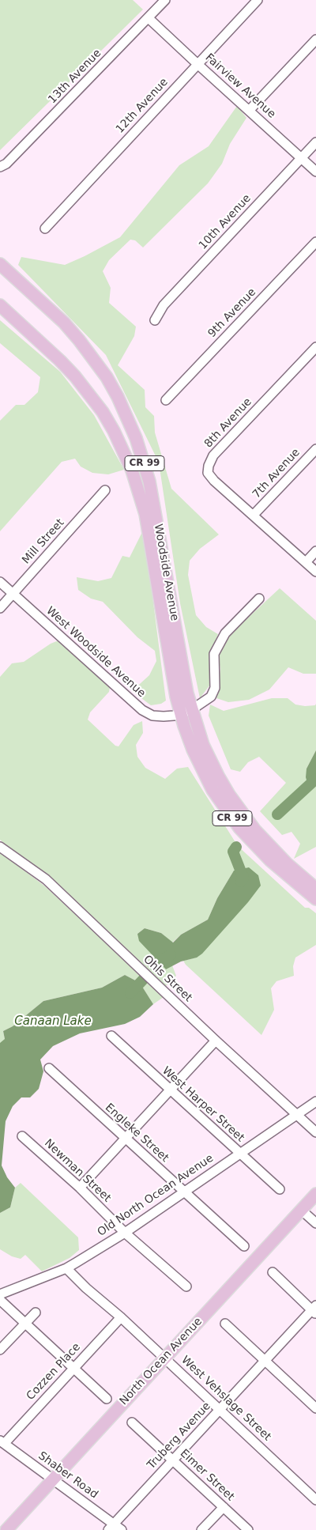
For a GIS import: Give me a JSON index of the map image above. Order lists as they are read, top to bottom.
{
  "streets": {
    "main road": ["CR 99", "Woodside Avenue", "North Ocean Avenue"],
    "street": [
      "13th Avenue",
      "Fairview Avenue",
      "12th Avenue",
      "10th Avenue",
      "9th Avenue",
      "8th Avenue",
      "7th Avenue",
      "Mill Street",
      "West Woodside Avenue",
      "Ohls Street",
      "West Harper Street",
      "Engleke Street",
      "Newman Street",
      "Old North Ocean Avenue",
      "Cozzen Place",
      "West Vehslage Street",
      "Truberg Avenue",
      "Shaber Road",
      "Eimer Street"
    ]
  },
  "crossings": [
    ["13th Avenue", "Fairview Avenue"],
    ["Fairview Avenue", "12th Avenue"],
    ["Fairview Avenue", "10th Avenue"],
    ["8th Avenue", "7th Avenue"],
    ["Mill Street", "West Woodside Avenue"],
    ["Woodside Avenue", "West Woodside Avenue"],
    ["Ohls Street", "Old North Ocean Avenue"],
    ["West Harper Street", "Old North Ocean Avenue"],
    ["Engleke Street", "Old North Ocean Avenue"],
    ["Newman Street", "Old North Ocean Avenue"],
    ["Old North Ocean Avenue", "West Vehslage Street"],
    ["North Ocean Avenue", "West Vehslage Street"],
    ["North Ocean Avenue", "Shaber Road"],
    ["Cozzen Place", "West Vehslage Street"],
    ["Cozzen Place", "Shaber Road"],
    ["West Vehslage Street", "Truberg Avenue"],
    ["Truberg Avenue", "Shaber Road"],
    ["Truberg Avenue", "Eimer Street"]
  ],
  "water": ["Canaan Lake"]
}
